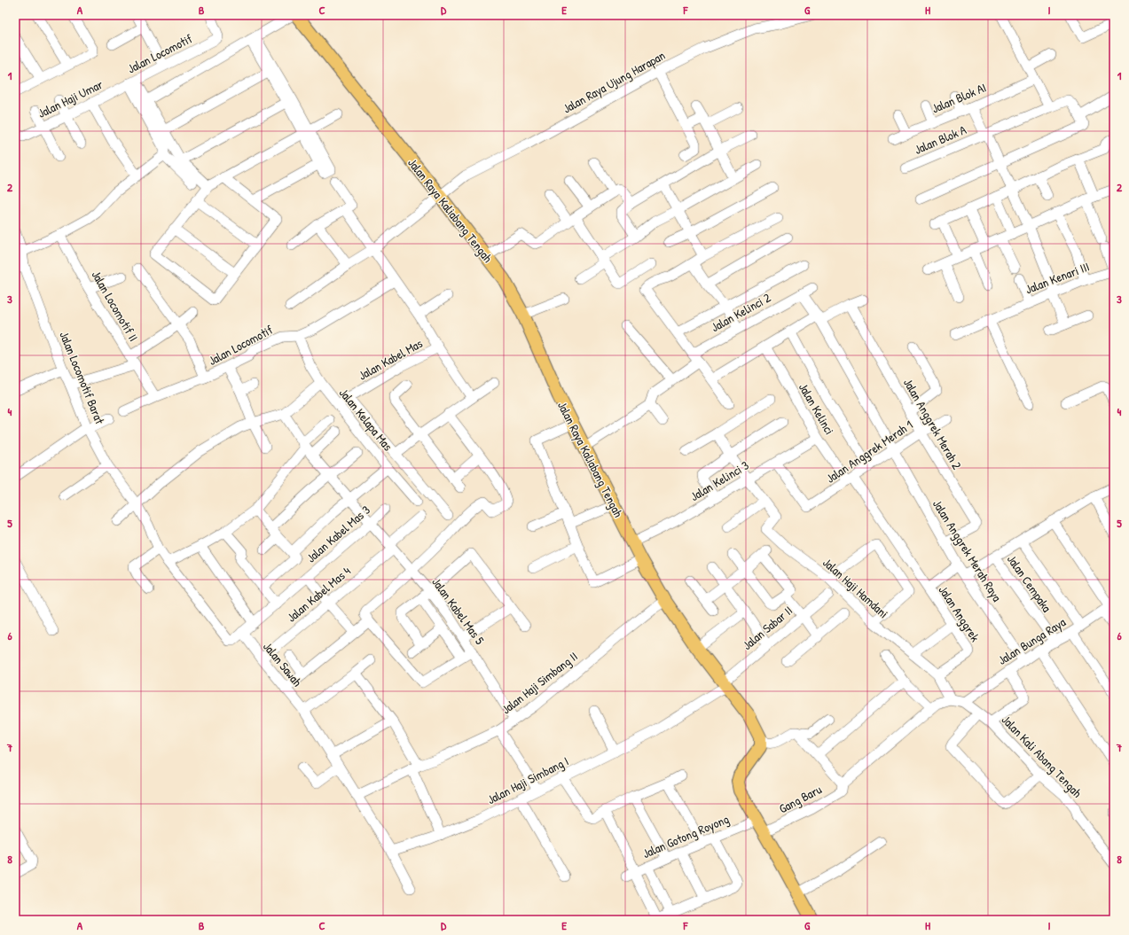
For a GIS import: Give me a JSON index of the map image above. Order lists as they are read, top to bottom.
{
  "streets": {
    "main road": ["Jalan Raya Kaliabang Tengah"],
    "street": [
      "Jalan Locomotif",
      "Jalan Raya Ujung Harapan",
      "Jalan Blok AI",
      "Jalan Haji Umar",
      "Jalan Blok A",
      "Jalan Kenari III",
      "Jalan Locomotif II",
      "Jalan Kelinci 2",
      "Jalan Kabel Mas",
      "Jalan Locomotif Barat",
      "Jalan Kelinci",
      "Jalan Kelapa Mas",
      "Jalan Anggrek Merah 2",
      "Jalan Anggrek Merah 1",
      "Jalan Kelinci 3",
      "Jalan Kabel Mas 3",
      "Jalan Anggrek Merah Raya",
      "Jalan Cempaka",
      "Jalan Haji Hamdani",
      "Jalan Kabel Mas 4",
      "Jalan Kabel Mas 5",
      "Jalan Anggrek",
      "Jalan Sabar II",
      "Jalan Bunga Raya",
      "Jalan Sawah",
      "Jalan Haji Simbang II",
      "Jalan Kali Abang Tengah",
      "Jalan Haji Simbang I",
      "Gang Baru",
      "Jalan Gotong Royong"
    ]
  },
  "crossings": [
    ["Jalan Locomotif", "Jalan Haji Umar"],
    ["Jalan Raya Ujung Harapan", "Jalan Raya Kaliabang Tengah"],
    ["Jalan Raya Kaliabang Tengah", "Jalan Kelinci 3"],
    ["Jalan Raya Kaliabang Tengah", "Jalan Sabar II"],
    ["Jalan Raya Kaliabang Tengah", "Jalan Haji Simbang II"],
    ["Jalan Raya Kaliabang Tengah", "Jalan Haji Simbang I"],
    ["Jalan Kabel Mas", "Jalan Kelapa Mas"],
    ["Jalan Locomotif Barat", "Jalan Kabel Mas 3"],
    ["Jalan Locomotif Barat", "Jalan Sawah"],
    ["Jalan Kelinci", "Jalan Anggrek Merah 1"],
    ["Jalan Kelinci", "Jalan Kelinci 3"],
    ["Jalan Kelinci", "Jalan Anggrek"],
    ["Jalan Anggrek Merah 2", "Jalan Anggrek Merah 1"],
    ["Jalan Anggrek Merah 2", "Jalan Anggrek Merah Raya"],
    ["Jalan Anggrek Merah 1", "Jalan Kelinci 3"],
    ["Jalan Anggrek Merah 1", "Jalan Anggrek Merah Raya"],
    ["Jalan Kelinci 3", "Jalan Haji Hamdani"],
    ["Jalan Kabel Mas 3", "Jalan Kabel Mas 5"],
    ["Jalan Anggrek Merah Raya", "Jalan Anggrek"],
    ["Jalan Anggrek Merah Raya", "Jalan Bunga Raya"],
    ["Jalan Cempaka", "Jalan Bunga Raya"],
    ["Jalan Haji Hamdani", "Jalan Anggrek"],
    ["Jalan Haji Hamdani", "Jalan Kali Abang Tengah"],
    ["Jalan Kabel Mas 4", "Jalan Kabel Mas 5"],
    ["Jalan Kabel Mas 4", "Jalan Sawah"],
    ["Jalan Kabel Mas 5", "Jalan Haji Simbang II"],
    ["Jalan Sabar II", "Jalan Haji Simbang I"],
    ["Jalan Bunga Raya", "Jalan Kali Abang Tengah"]
  ],
  "grid": {
    "columns": [
      "A",
      "B",
      "C",
      "D",
      "E",
      "F",
      "G",
      "H",
      "I"
    ],
    "rows": [
      "1",
      "2",
      "3",
      "4",
      "5",
      "6",
      "7",
      "8"
    ]
  }
}
